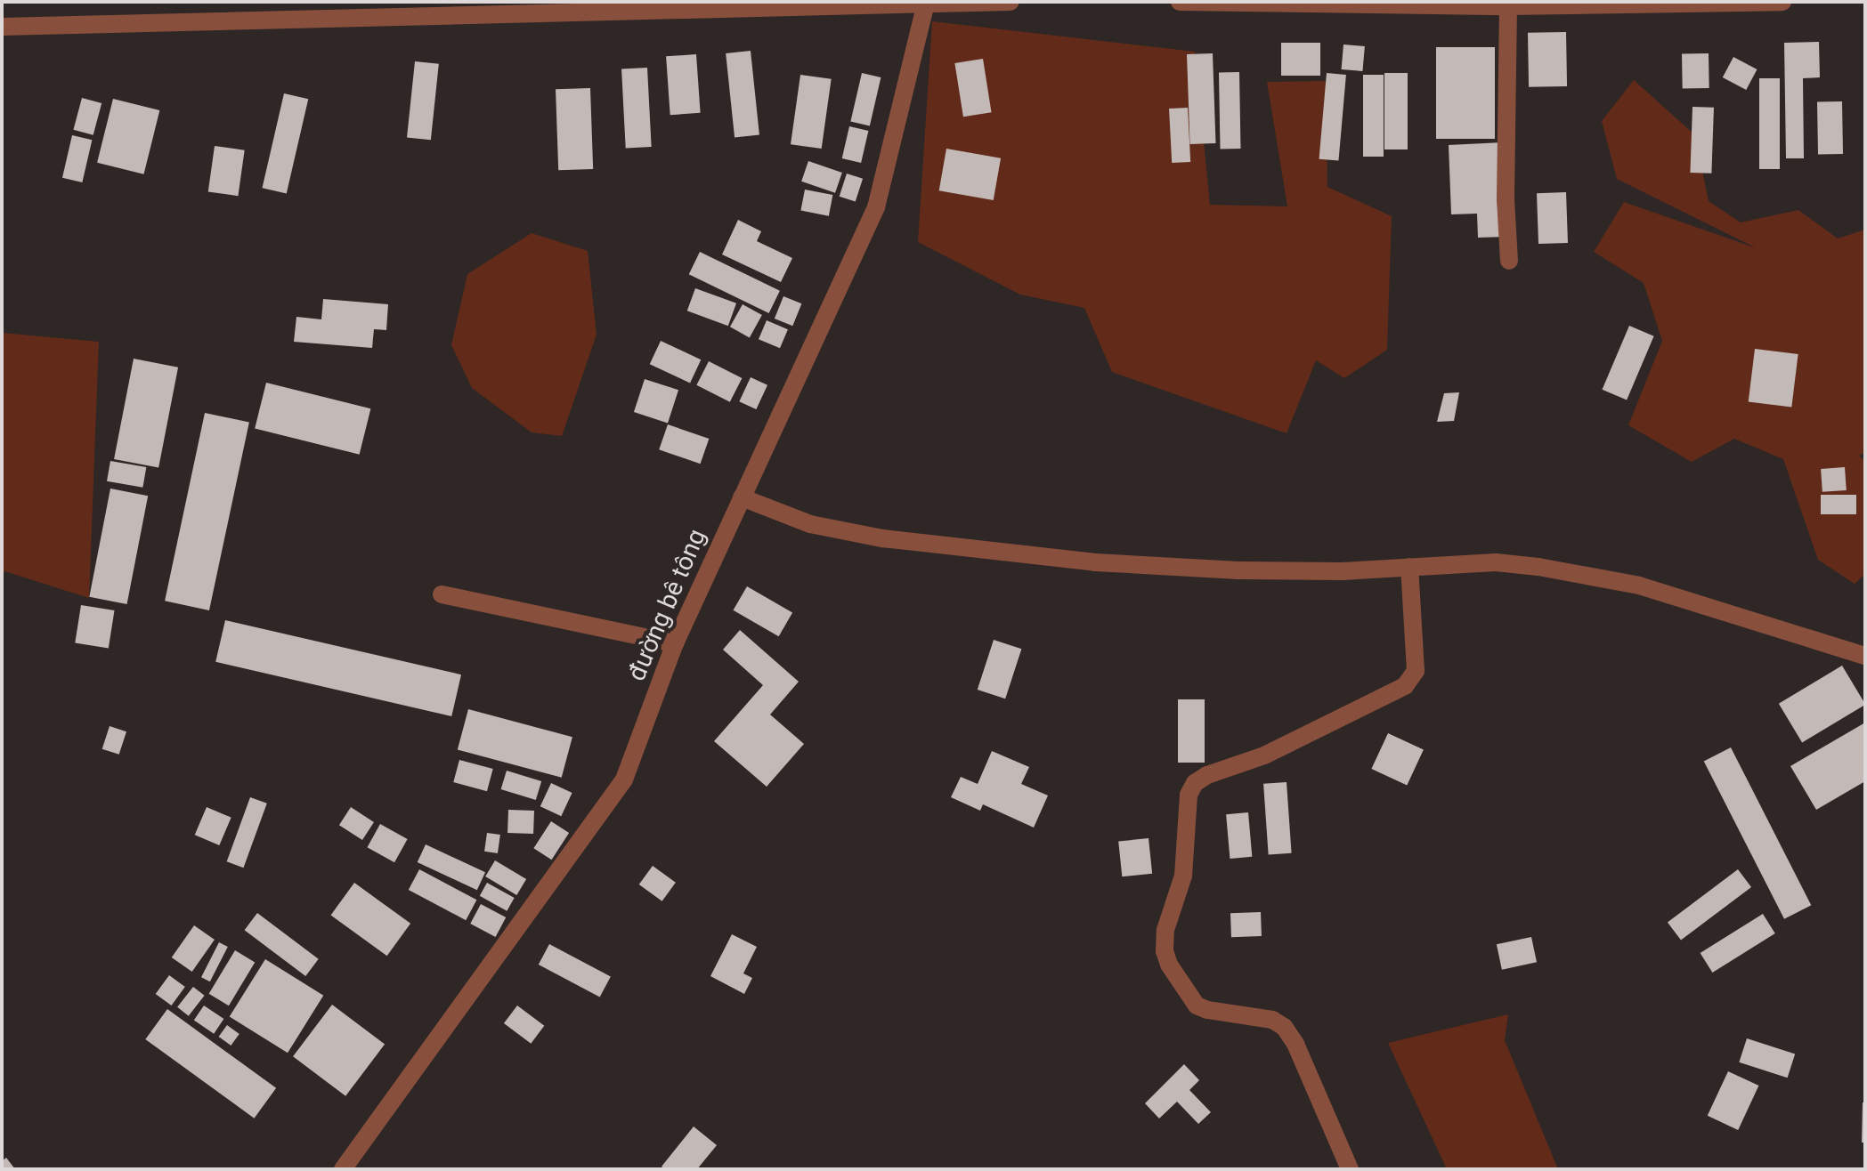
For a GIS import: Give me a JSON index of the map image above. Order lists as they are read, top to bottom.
{
  "streets": {
    "street": ["đường bê tông"]
  }
}
